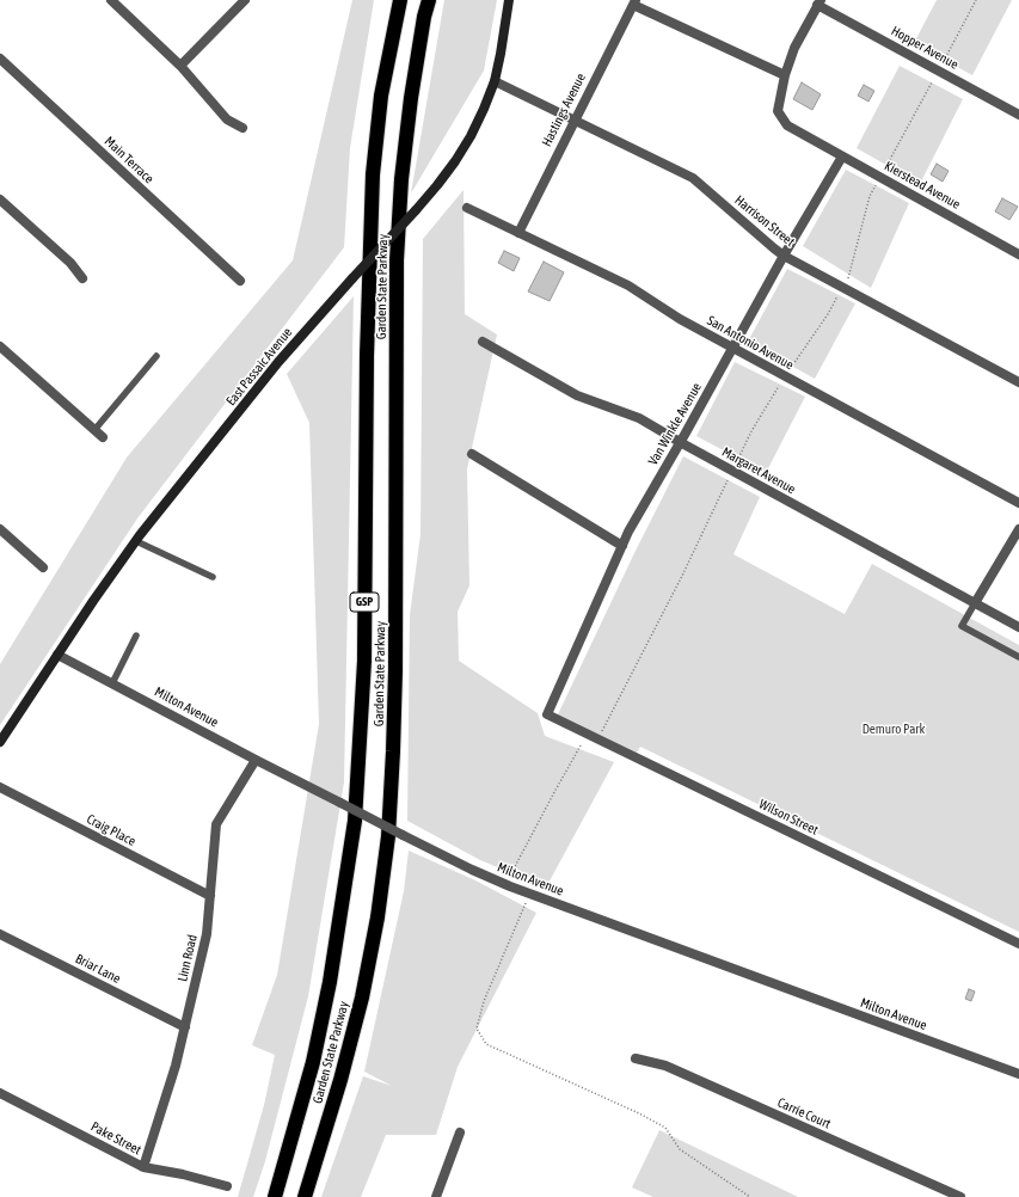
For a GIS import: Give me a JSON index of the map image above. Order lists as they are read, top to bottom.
{
  "streets": {
    "highway": ["Garden State Parkway", "GSP"],
    "main road": ["East Passaic Avenue"],
    "street": [
      "Hopper Avenue",
      "Hastings Avenue",
      "Main Terrace",
      "Kierstead Avenue",
      "Harrison Street",
      "San Antonio Avenue",
      "Van Winkle Avenue",
      "Margaret Avenue",
      "Milton Avenue",
      "Wilson Street",
      "Craig Place",
      "Linn Road",
      "Briar Lane",
      "Carrie Court",
      "Pake Street"
    ]
  },
  "crossings": [
    ["Hastings Avenue", "Harrison Street"],
    ["Hastings Avenue", "San Antonio Avenue"],
    ["Kierstead Avenue", "Van Winkle Avenue"],
    ["Harrison Street", "East Passaic Avenue"],
    ["Harrison Street", "Van Winkle Avenue"],
    ["San Antonio Avenue", "Van Winkle Avenue"],
    ["East Passaic Avenue", "Milton Avenue"],
    ["Van Winkle Avenue", "Margaret Avenue"],
    ["Van Winkle Avenue", "Wilson Street"],
    ["Milton Avenue", "Linn Road"],
    ["Craig Place", "Linn Road"],
    ["Linn Road", "Briar Lane"],
    ["Linn Road", "Pake Street"]
  ],
  "parks": ["Demuro Park"]
}
